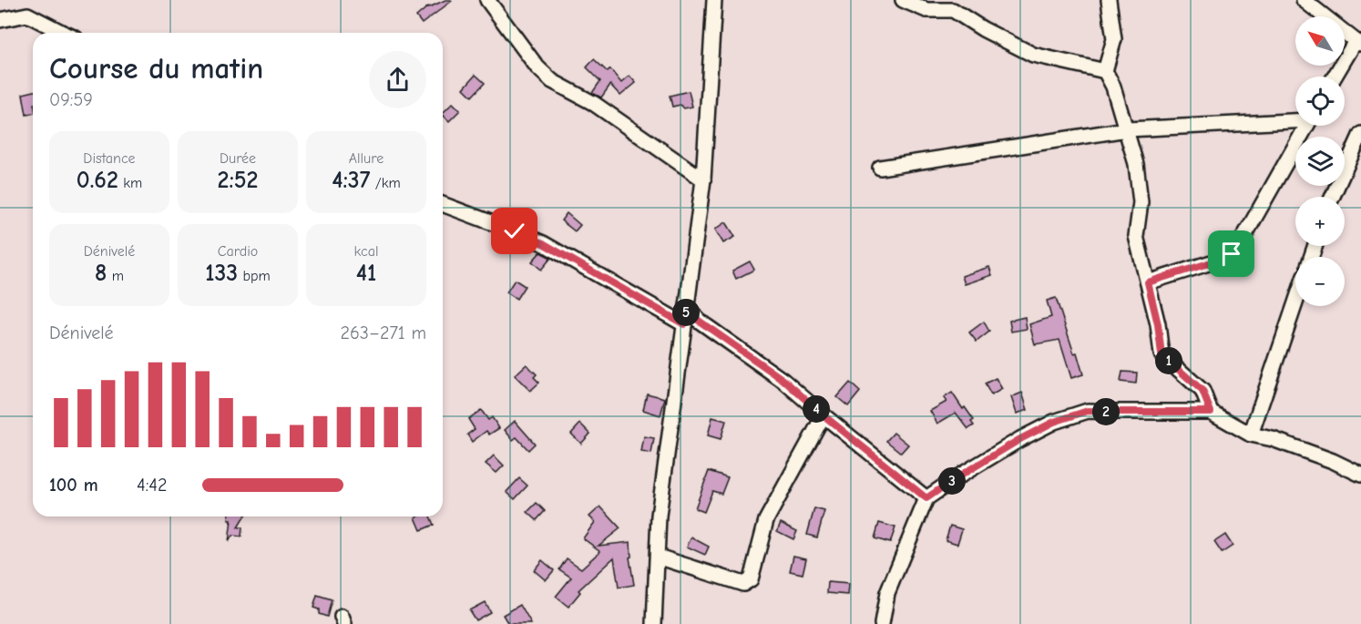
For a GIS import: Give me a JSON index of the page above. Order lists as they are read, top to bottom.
{
  "north": "top left",
  "page": {
    "map_buttons": ["+", "−"],
    "heading": ["Course du matin", "09:59"],
    "stats": [
      ["Distance", "0.62 km"],
      ["Durée", "2:52"],
      ["Allure", "4:37 /km"],
      ["Dénivelé", "8 m"],
      ["Cardio", "133 bpm"],
      ["kcal", "41"]
    ],
    "pins": [
      "5",
      "1",
      "4",
      "2",
      "3"
    ],
    "chart": ["Dénivelé", "263–271 m"],
    "list": [
      {
        "name": "100 m",
        "note": "4:42"
      }
    ]
  }
}
